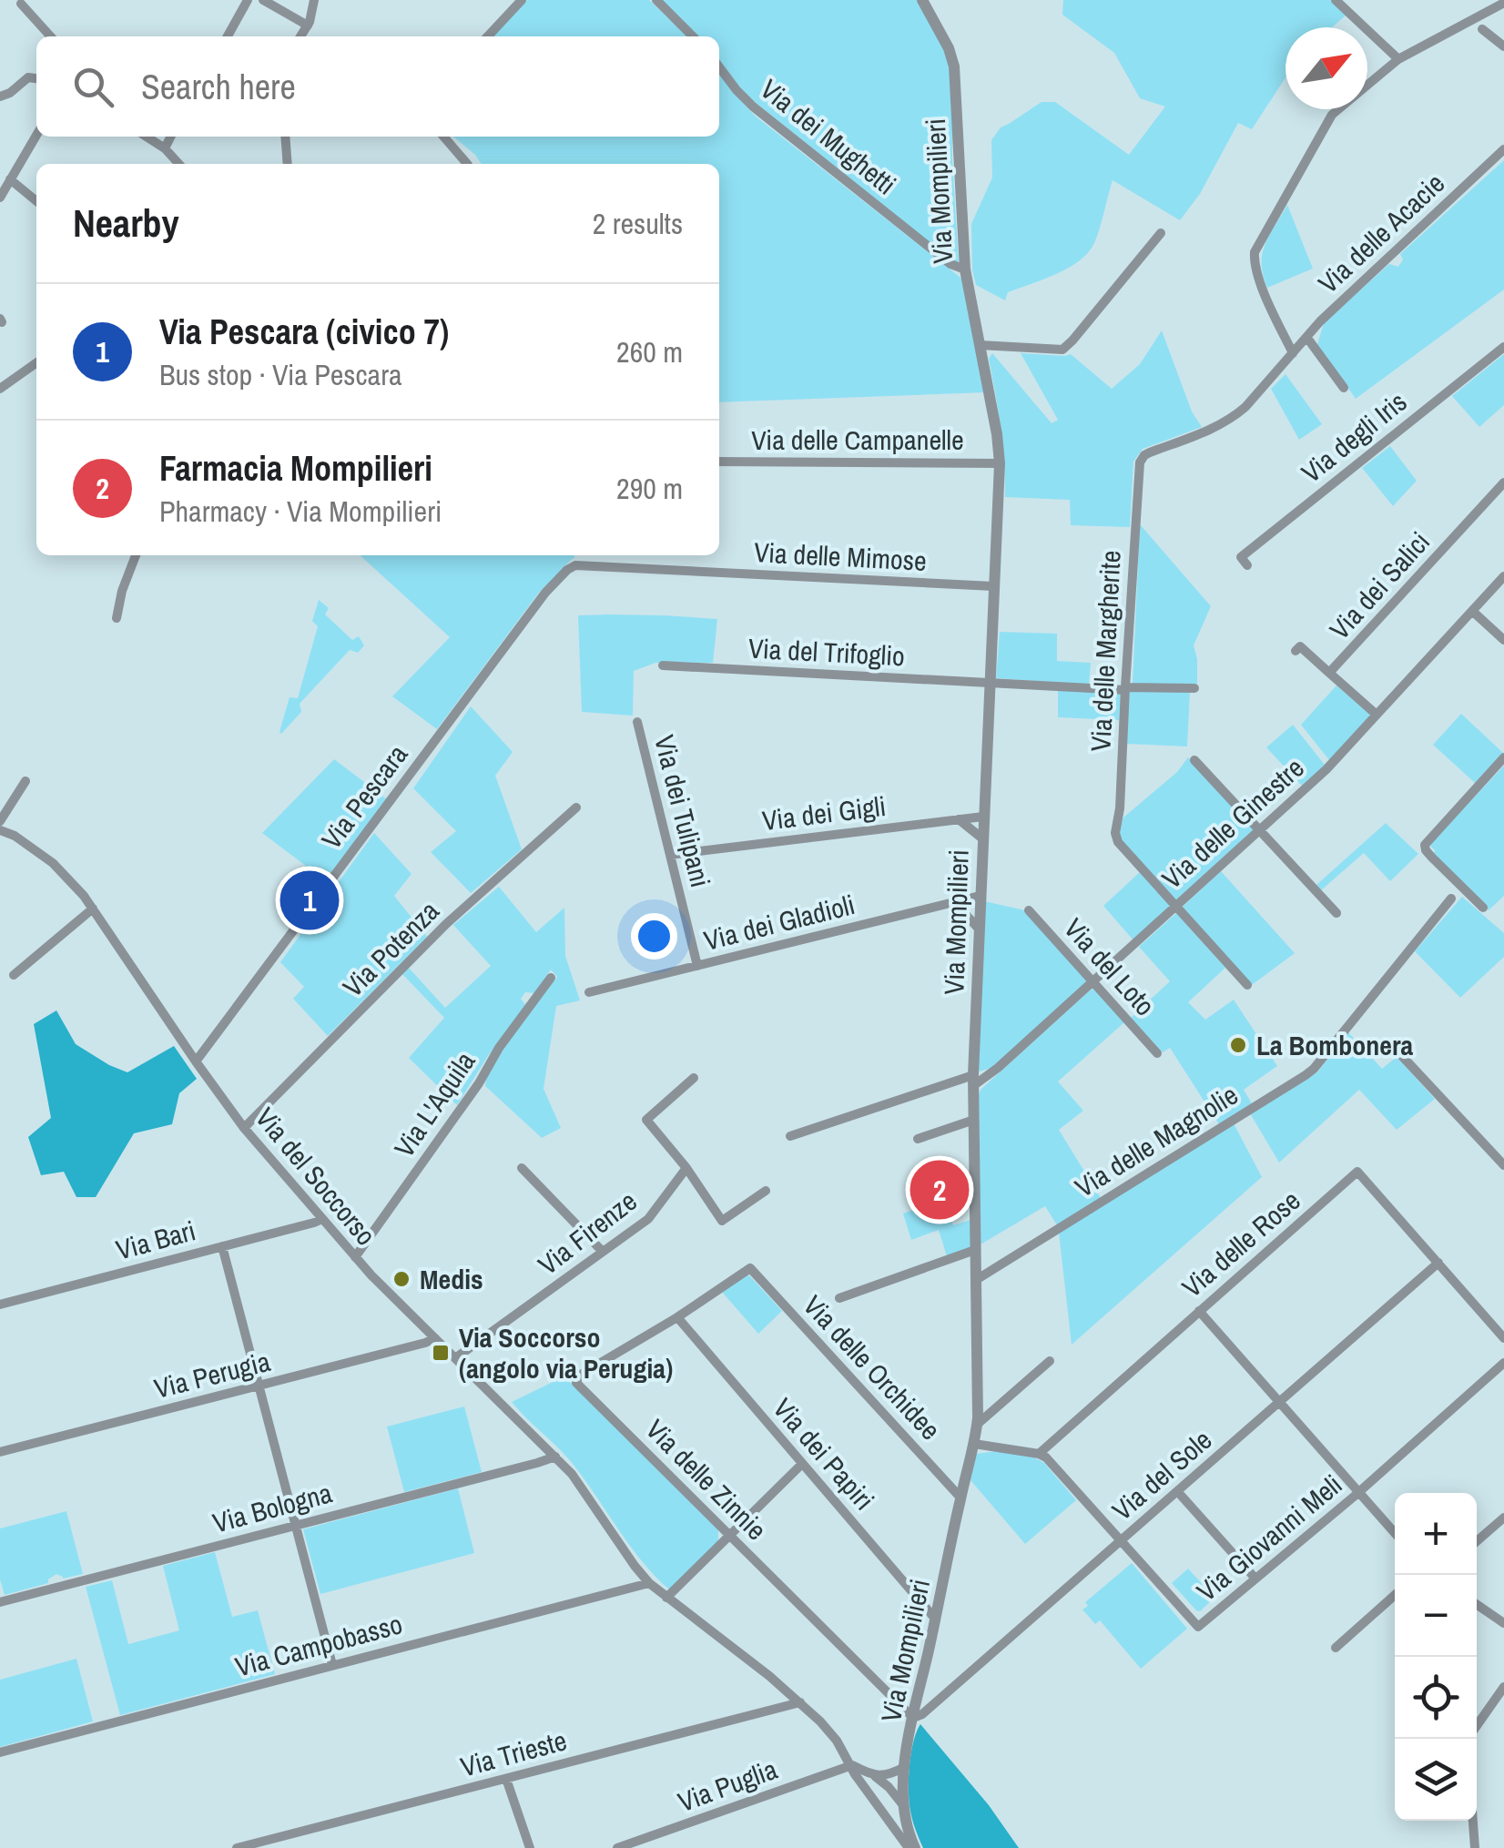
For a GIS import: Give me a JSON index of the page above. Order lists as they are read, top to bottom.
{
  "streets": {
    "street": [
      "Via dei Mughetti",
      "Via Mompilieri",
      "Via delle Acacie",
      "Via degli Iris",
      "Via delle Campanelle",
      "Via delle Mimose",
      "Via dei Salici",
      "Via delle Margherite",
      "Via del Trifoglio",
      "Via Pescara",
      "Via dei Tulipani",
      "Via dei Gigli",
      "Via delle Ginestre",
      "Via dei Gladioli",
      "Via Potenza",
      "Via del Loto",
      "Via L'Aquila",
      "Via delle Magnolie",
      "Via del Soccorso",
      "Via Firenze",
      "Via Bari",
      "Via delle Rose",
      "Via delle Orchidee",
      "Via Perugia",
      "Via dei Papiri",
      "Via del Sole",
      "Via delle Zinnie",
      "Via Bologna",
      "Via Giovanni Meli",
      "Via Campobasso",
      "Via Trieste",
      "Via Puglia"
    ]
  },
  "crossings": [
    ["Via dei Mughetti", "Via Mompilieri"],
    ["Via Mompilieri", "Via delle Campanelle"],
    ["Via Mompilieri", "Via delle Mimose"],
    ["Via Mompilieri", "Via del Trifoglio"],
    ["Via Mompilieri", "Via dei Gigli"],
    ["Via Mompilieri", "Via delle Ginestre"],
    ["Via Mompilieri", "Via dei Gladioli"],
    ["Via Mompilieri", "Via delle Magnolie"],
    ["Via Mompilieri", "Via del Soccorso"],
    ["Via Mompilieri", "Via delle Orchidee"],
    ["Via Mompilieri", "Via dei Papiri"],
    ["Via Mompilieri", "Via del Sole"],
    ["Via Mompilieri", "Via delle Zinnie"],
    ["Via delle Acacie", "Via delle Margherite"],
    ["Via delle Mimose", "Via Pescara"],
    ["Via dei Salici", "Via delle Ginestre"],
    ["Via delle Margherite", "Via del Trifoglio"],
    ["Via delle Margherite", "Via delle Ginestre"],
    ["Via Pescara", "Via del Soccorso"],
    ["Via dei Tulipani", "Via dei Gigli"],
    ["Via dei Tulipani", "Via dei Gladioli"],
    ["Via delle Ginestre", "Via del Loto"],
    ["Via Potenza", "Via del Soccorso"],
    ["Via L'Aquila", "Via del Soccorso"],
    ["Via del Soccorso", "Via Firenze"],
    ["Via del Soccorso", "Via Bari"],
    ["Via del Soccorso", "Via Perugia"],
    ["Via del Soccorso", "Via Bologna"],
    ["Via del Soccorso", "Via Campobasso"],
    ["Via del Soccorso", "Via Trieste"],
    ["Via del Soccorso", "Via Puglia"],
    ["Via delle Rose", "Via del Sole"],
    ["Via delle Rose", "Via Giovanni Meli"],
    ["Via delle Orchidee", "Via delle Zinnie"],
    ["Via dei Papiri", "Via delle Zinnie"],
    ["Via del Sole", "Via delle Zinnie"],
    ["Via del Sole", "Via Giovanni Meli"]
  ],
  "places": {
    "other": ["La Bombonera", "Medis"],
    "transit": ["Via Soccorso (angolo via Perugia)"]
  },
  "north": "top right",
  "page": {
    "search": "Search here",
    "heading": ["Nearby", "2 results"],
    "list": [
      {
        "mark": "1",
        "name": "Via Pescara (civico 7)",
        "note": "Bus stop · Via Pescara",
        "value": "260 m"
      },
      {
        "mark": "2",
        "name": "Farmacia Mompilieri",
        "note": "Pharmacy · Via Mompilieri",
        "value": "290 m"
      }
    ],
    "pins": ["1", "2"],
    "map_buttons": ["+", "−"]
  }
}
